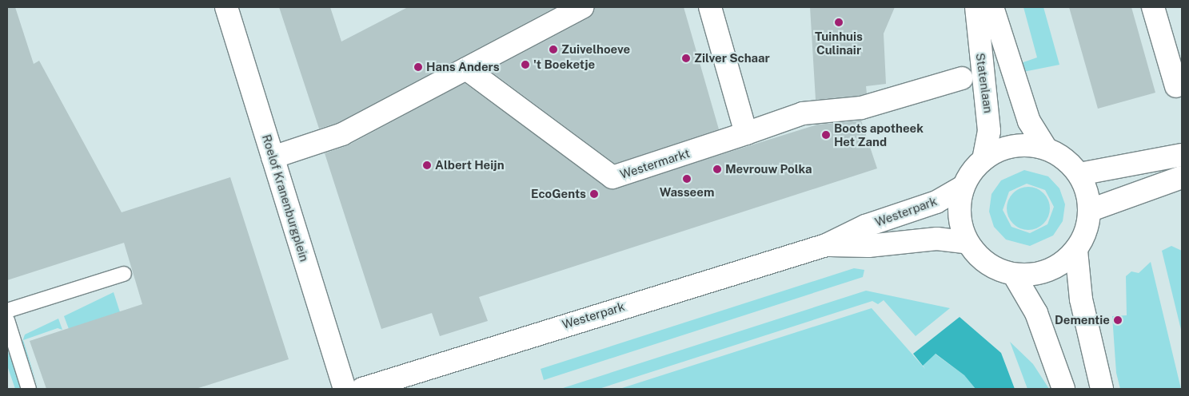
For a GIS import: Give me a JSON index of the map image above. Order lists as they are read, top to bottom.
{
  "streets": {
    "street": [
      "Statenlaan",
      "Westermarkt",
      "Roelof Kranenburgplein",
      "Westerpark"
    ]
  },
  "crossings": [
    ["Statenlaan", "Westerpark"]
  ],
  "places": [
    "Tuinhuis Culinair",
    "Zuivelhoeve",
    "Zilver Schaar",
    "'t Boeketje",
    "Hans Anders",
    "Boots apotheek Het Zand",
    "Albert Heijn",
    "Mevrouw Polka",
    "Wasseem",
    "EcoGents",
    "Dementie"
  ]
}
